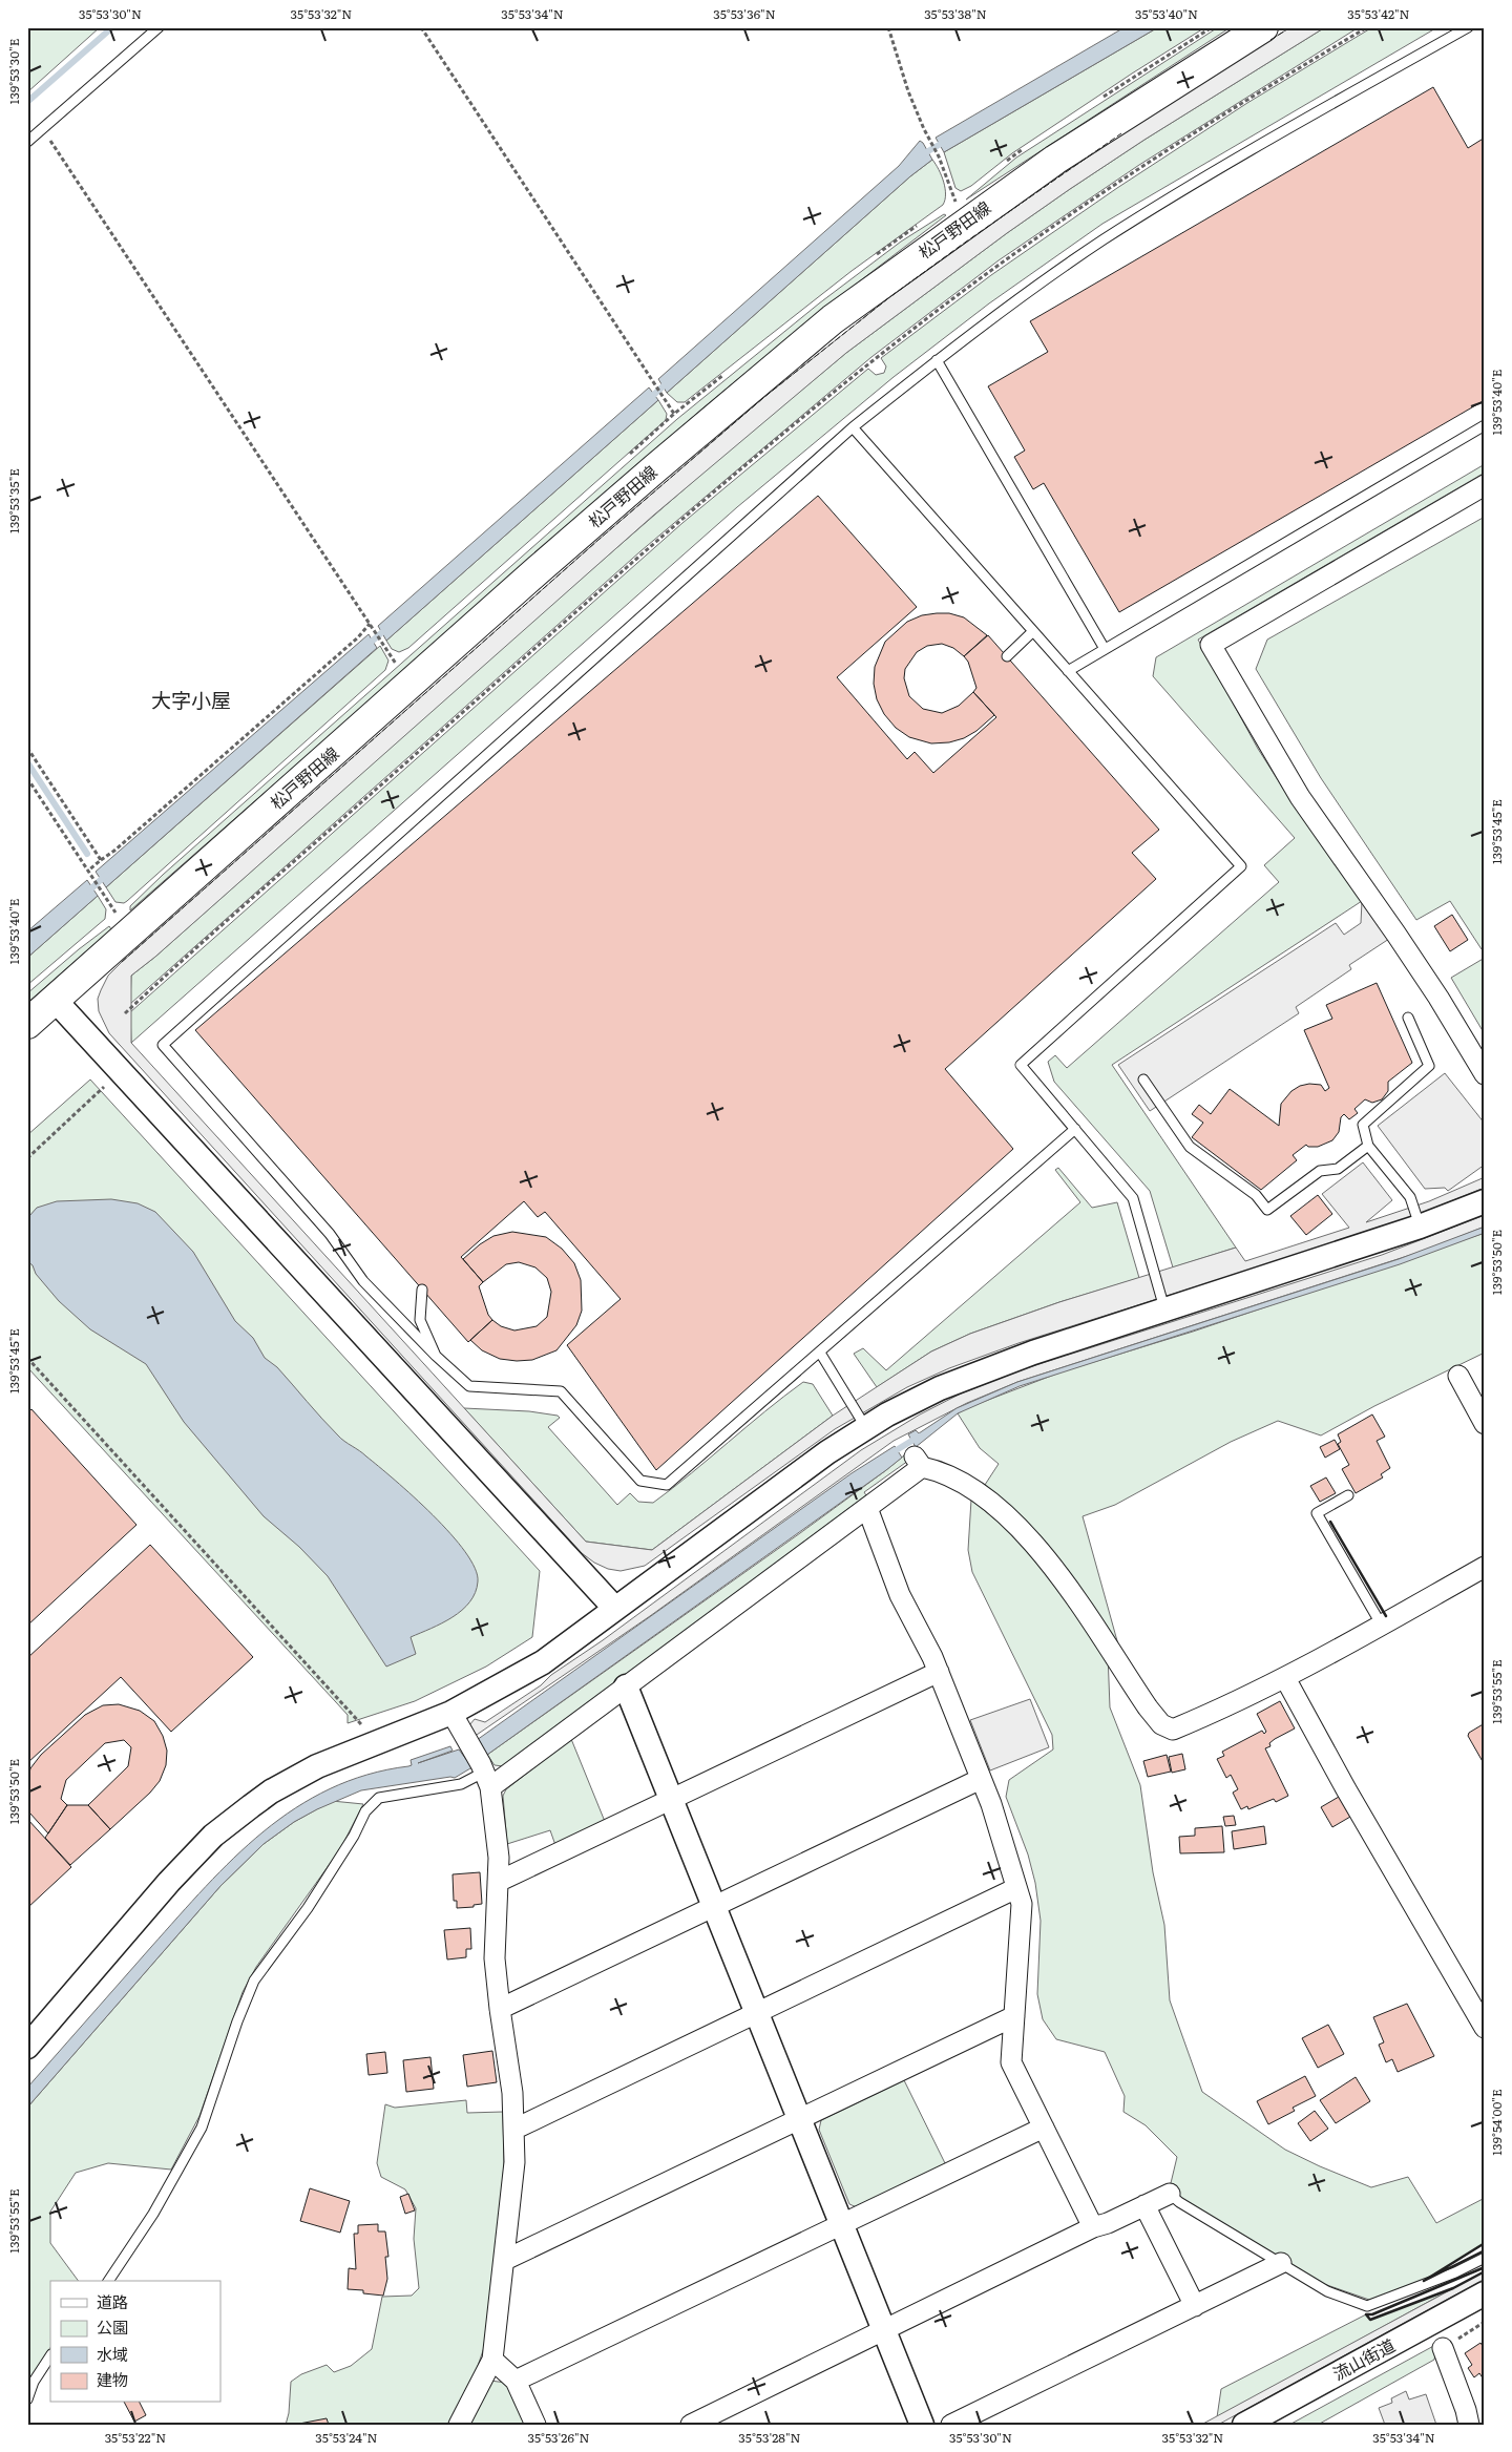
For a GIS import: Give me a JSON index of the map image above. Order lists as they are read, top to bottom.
{
  "streets": {
    "main road": ["松戸野田線"],
    "street": ["流山街道"]
  },
  "districts": ["大字小屋"],
  "legend": [
    "道路",
    "公園",
    "水域",
    "建物"
  ],
  "coordinates": [
    "35°53'30\"N",
    "35°53'32\"N",
    "35°53'34\"N",
    "35°53'36\"N",
    "35°53'38\"N",
    "35°53'40\"N",
    "35°53'42\"N",
    "139°53'30\"E",
    "139°53'40\"E",
    "139°53'35\"E",
    "139°53'45\"E",
    "139°53'50\"E",
    "139°53'55\"E",
    "139°54'00\"E",
    "35°53'22\"N",
    "35°53'24\"N",
    "35°53'26\"N",
    "35°53'28\"N"
  ]
}
